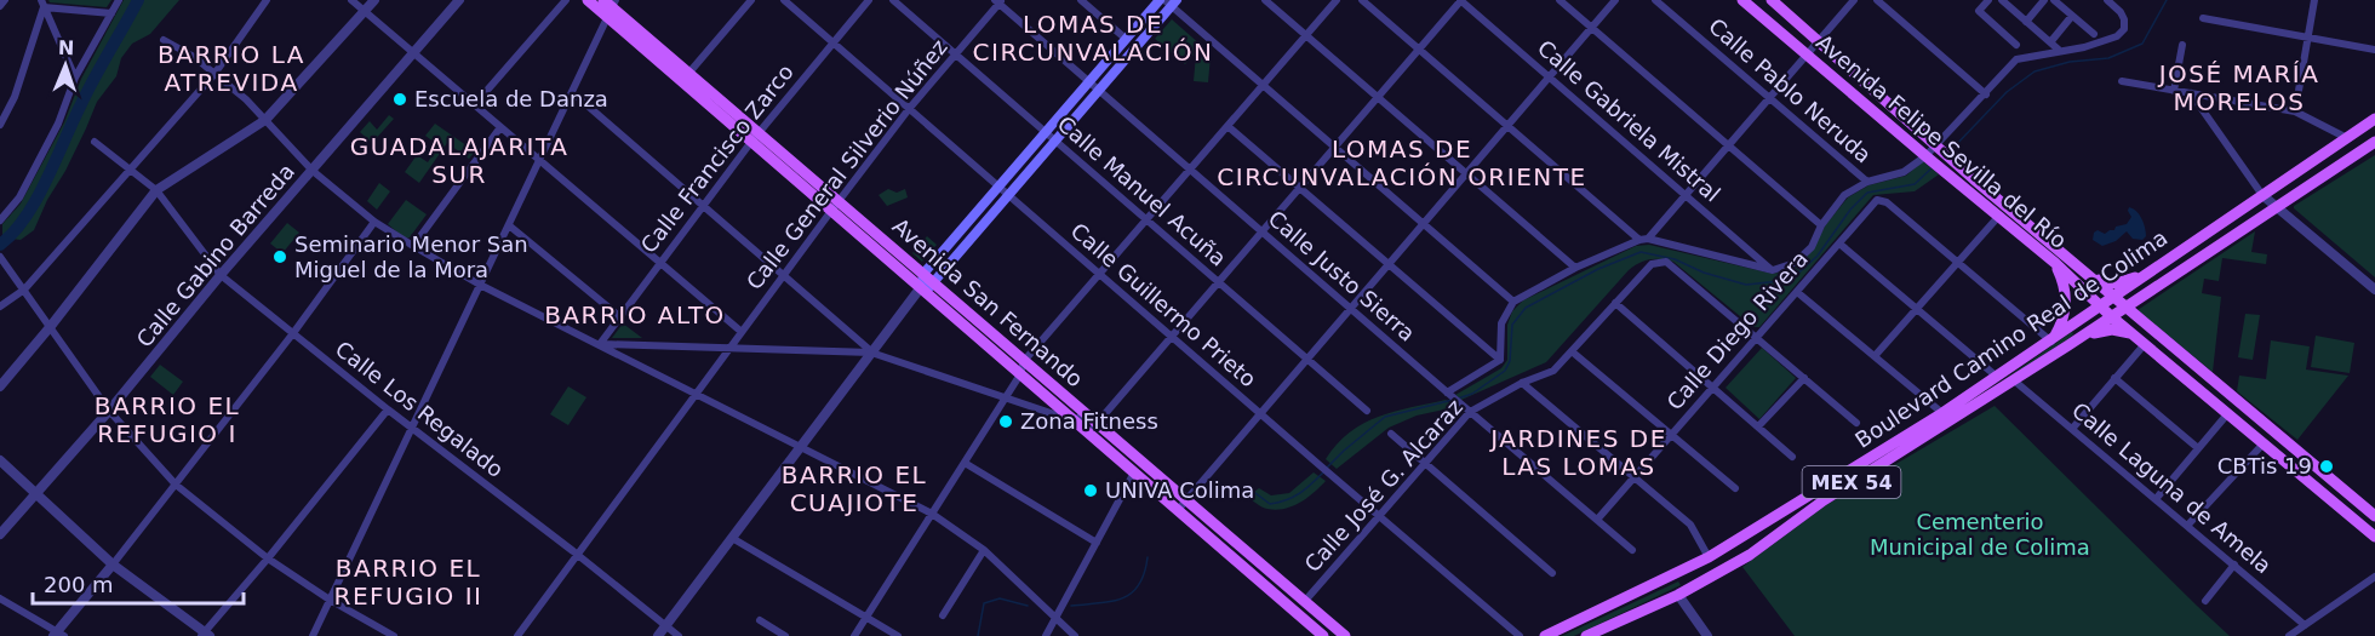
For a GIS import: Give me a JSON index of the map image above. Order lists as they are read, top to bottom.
{
  "streets": {
    "main road": [
      "Avenida Felipe Sevilla del Río",
      "Avenida San Fernando",
      "Boulevard Camino Real de Colima",
      "MEX 54"
    ],
    "street": [
      "Calle Pablo Neruda",
      "Calle Gabriela Mistral",
      "Calle Francisco Zarco",
      "Calle General Silverio Núñez",
      "Calle Manuel Acuña",
      "Calle Gabino Barreda",
      "Calle Justo Sierra",
      "Calle Guillermo Prieto",
      "Calle Diego Rivera",
      "Calle Los Regalado",
      "Calle José G. Alcaraz",
      "Calle Laguna de Amela"
    ]
  },
  "crossings": [
    ["Avenida Felipe Sevilla del Río", "Boulevard Camino Real de Colima"],
    ["Calle Francisco Zarco", "Avenida San Fernando"],
    ["Calle Francisco Zarco", "Calle Guillermo Prieto"],
    ["Calle General Silverio Núñez", "Calle Manuel Acuña"],
    ["Calle General Silverio Núñez", "Calle Justo Sierra"],
    ["Calle General Silverio Núñez", "Avenida San Fernando"],
    ["Calle General Silverio Núñez", "Calle Guillermo Prieto"],
    ["Calle General Silverio Núñez", "Calle Los Regalado"],
    ["Calle Gabino Barreda", "Calle Los Regalado"],
    ["Calle Justo Sierra", "Calle Diego Rivera"],
    ["Calle Justo Sierra", "Calle José G. Alcaraz"],
    ["Avenida San Fernando", "Calle José G. Alcaraz"],
    ["Calle Guillermo Prieto", "Calle José G. Alcaraz"],
    ["Calle Diego Rivera", "Calle José G. Alcaraz"],
    ["Boulevard Camino Real de Colima", "Calle Laguna de Amela"]
  ],
  "districts": [
    "LOMAS DE CIRCUNVALACIÓN",
    "BARRIO LA ATREVIDA",
    "JOSÉ MARÍA MORELOS",
    "GUADALAJARITA SUR",
    "LOMAS DE CIRCUNVALACIÓN ORIENTE",
    "BARRIO ALTO",
    "BARRIO EL REFUGIO I",
    "JARDINES DE LAS LOMAS",
    "BARRIO EL CUAJIOTE",
    "BARRIO EL REFUGIO II"
  ],
  "parks": ["Cementerio Municipal de Colima"],
  "places": [
    "Escuela de Danza",
    "Seminario Menor San Miguel de la Mora",
    "Zona Fitness",
    "CBTis 19",
    "UNIVA Colima"
  ],
  "scale_bar": "200 m",
  "north": "top"
}
